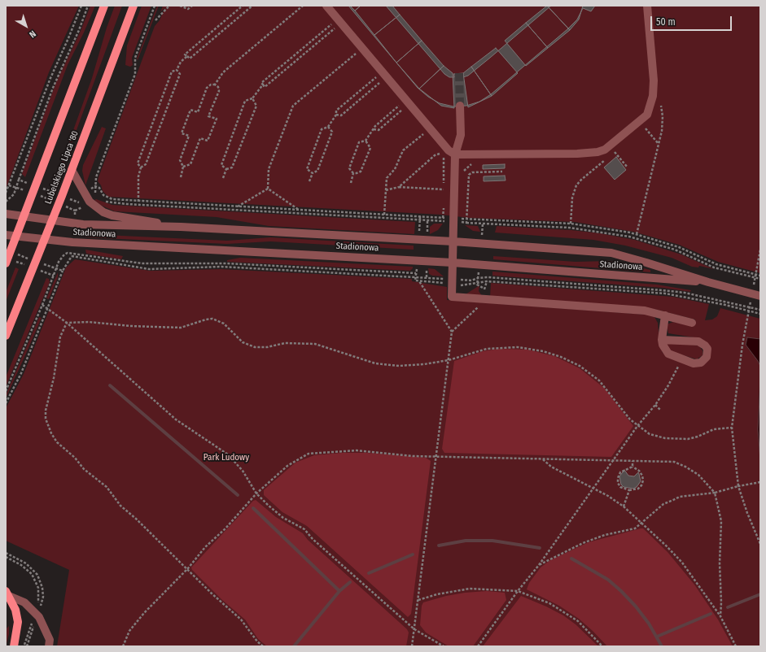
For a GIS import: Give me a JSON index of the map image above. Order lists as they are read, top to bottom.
{
  "streets": {
    "main road": ["Lubelskiego Lipca '80"],
    "street": ["Stadionowa"]
  },
  "crossings": [
    ["Lubelskiego Lipca '80", "Stadionowa"]
  ],
  "parks": ["Park Ludowy"],
  "scale_bar": "50 m",
  "north": "bottom right"
}
